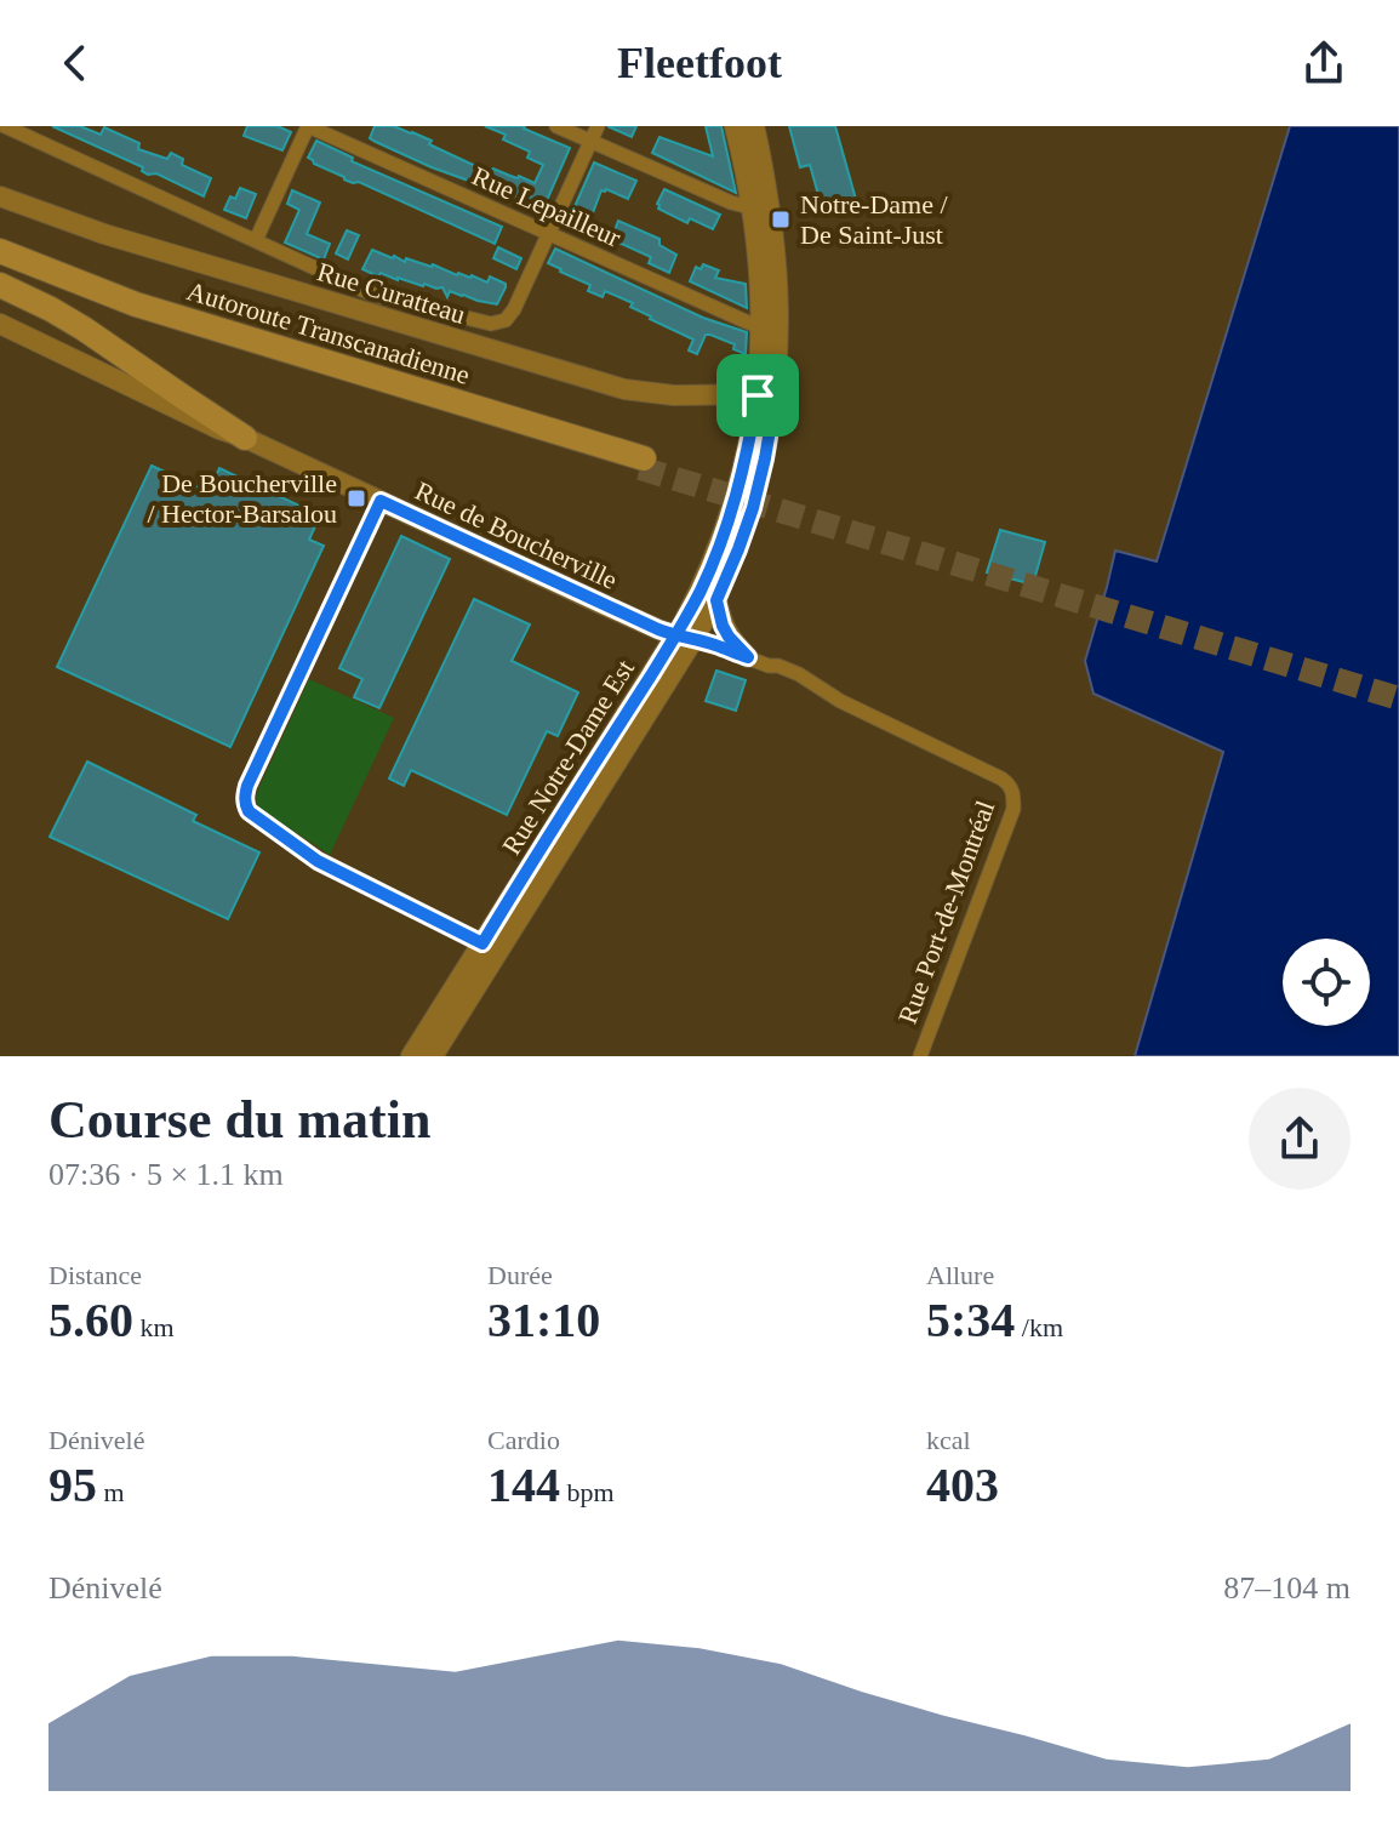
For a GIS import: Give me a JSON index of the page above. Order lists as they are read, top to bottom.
{
  "streets": {
    "highway": ["Autoroute Transcanadienne"],
    "main road": ["Rue Curatteau", "Rue de Boucherville", "Rue Notre-Dame Est"],
    "street": ["Rue Lepailleur", "Rue Port-de-Montréal"]
  },
  "crossings": [
    ["Rue Lepailleur", "Rue Curatteau"],
    ["Rue Lepailleur", "Rue Notre-Dame Est"],
    ["Rue Curatteau", "Rue Notre-Dame Est"],
    ["Rue de Boucherville", "Rue Notre-Dame Est"],
    ["Rue de Boucherville", "Rue Port-de-Montréal"]
  ],
  "places": {
    "transit": ["Notre-Dame / De Saint-Just", "De Boucherville / Hector-Barsalou"]
  },
  "page": {
    "header": "Fleetfoot",
    "heading": ["Course du matin", "07:36 · 5 × 1.1 km"],
    "stats": [
      ["Distance", "5.60 km"],
      ["Durée", "31:10"],
      ["Allure", "5:34 /km"],
      ["Dénivelé", "95 m"],
      ["Cardio", "144 bpm"],
      ["kcal", "403"]
    ],
    "chart": ["Dénivelé", "87–104 m"]
  }
}
